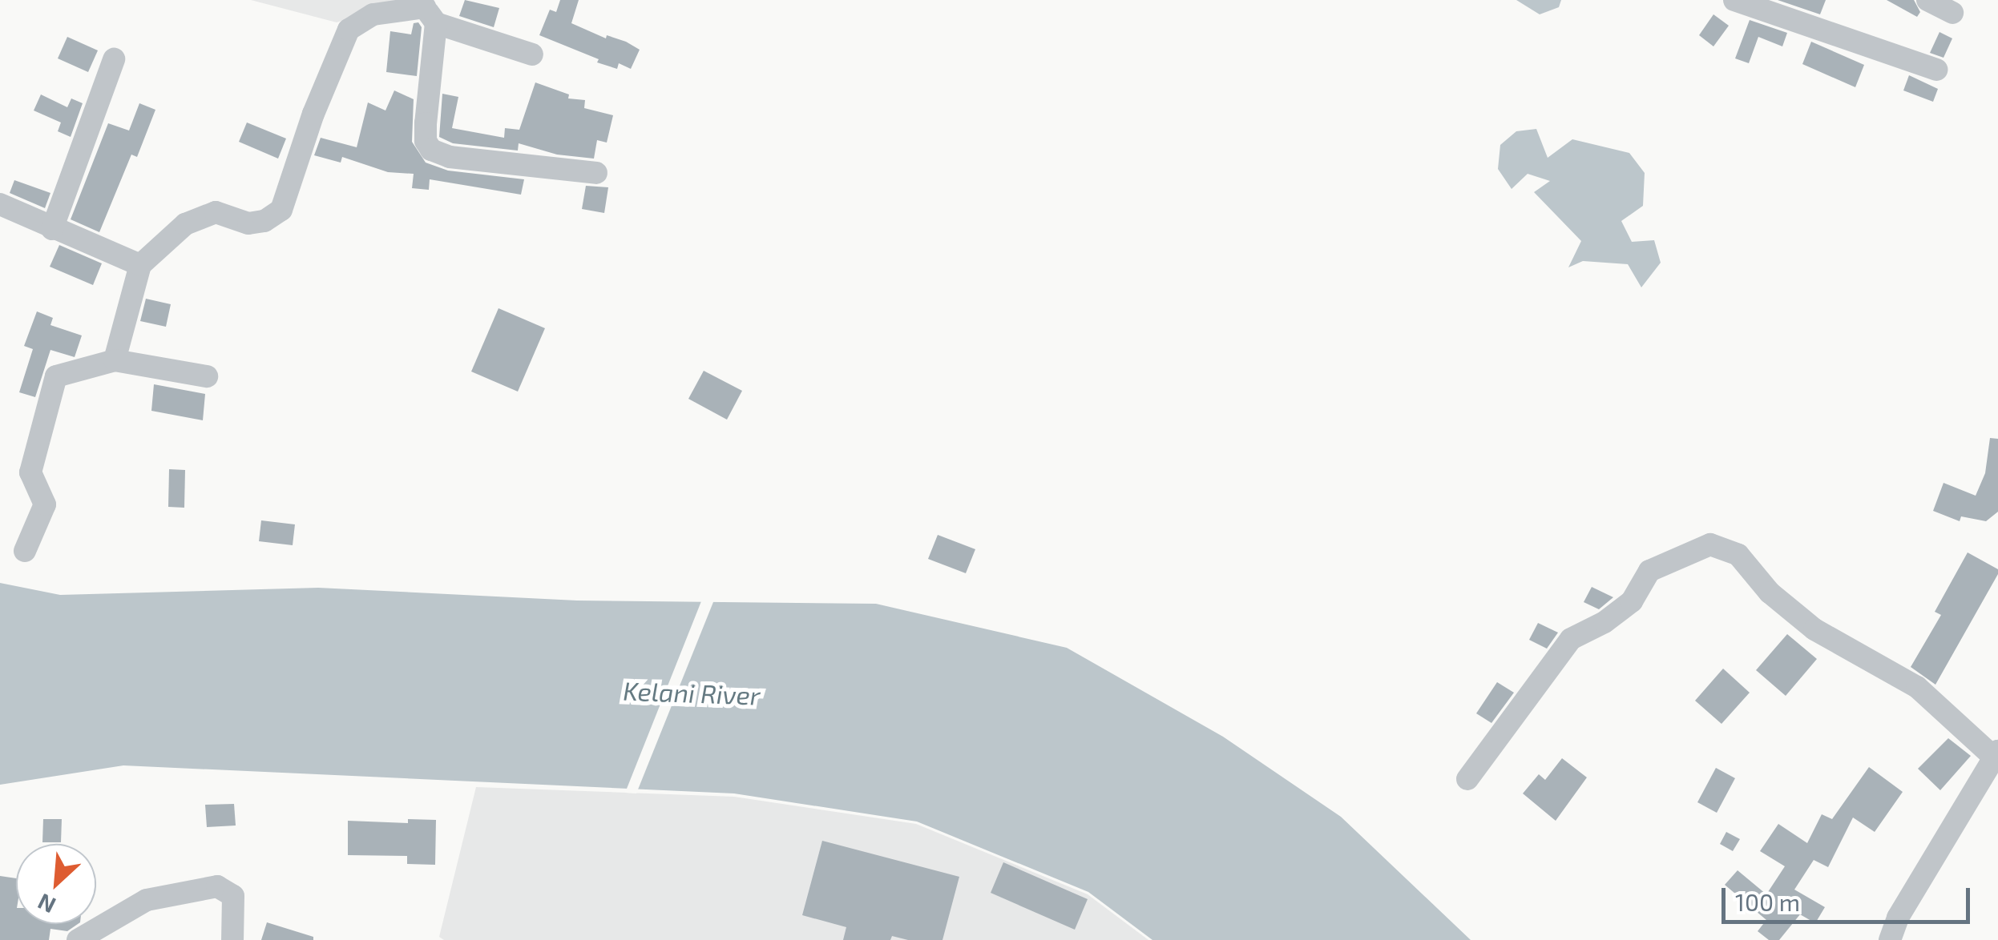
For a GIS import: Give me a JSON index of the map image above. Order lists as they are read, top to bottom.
{
  "water": ["Kelani River"],
  "scale_bar": "100 m",
  "north": "bottom left"
}
